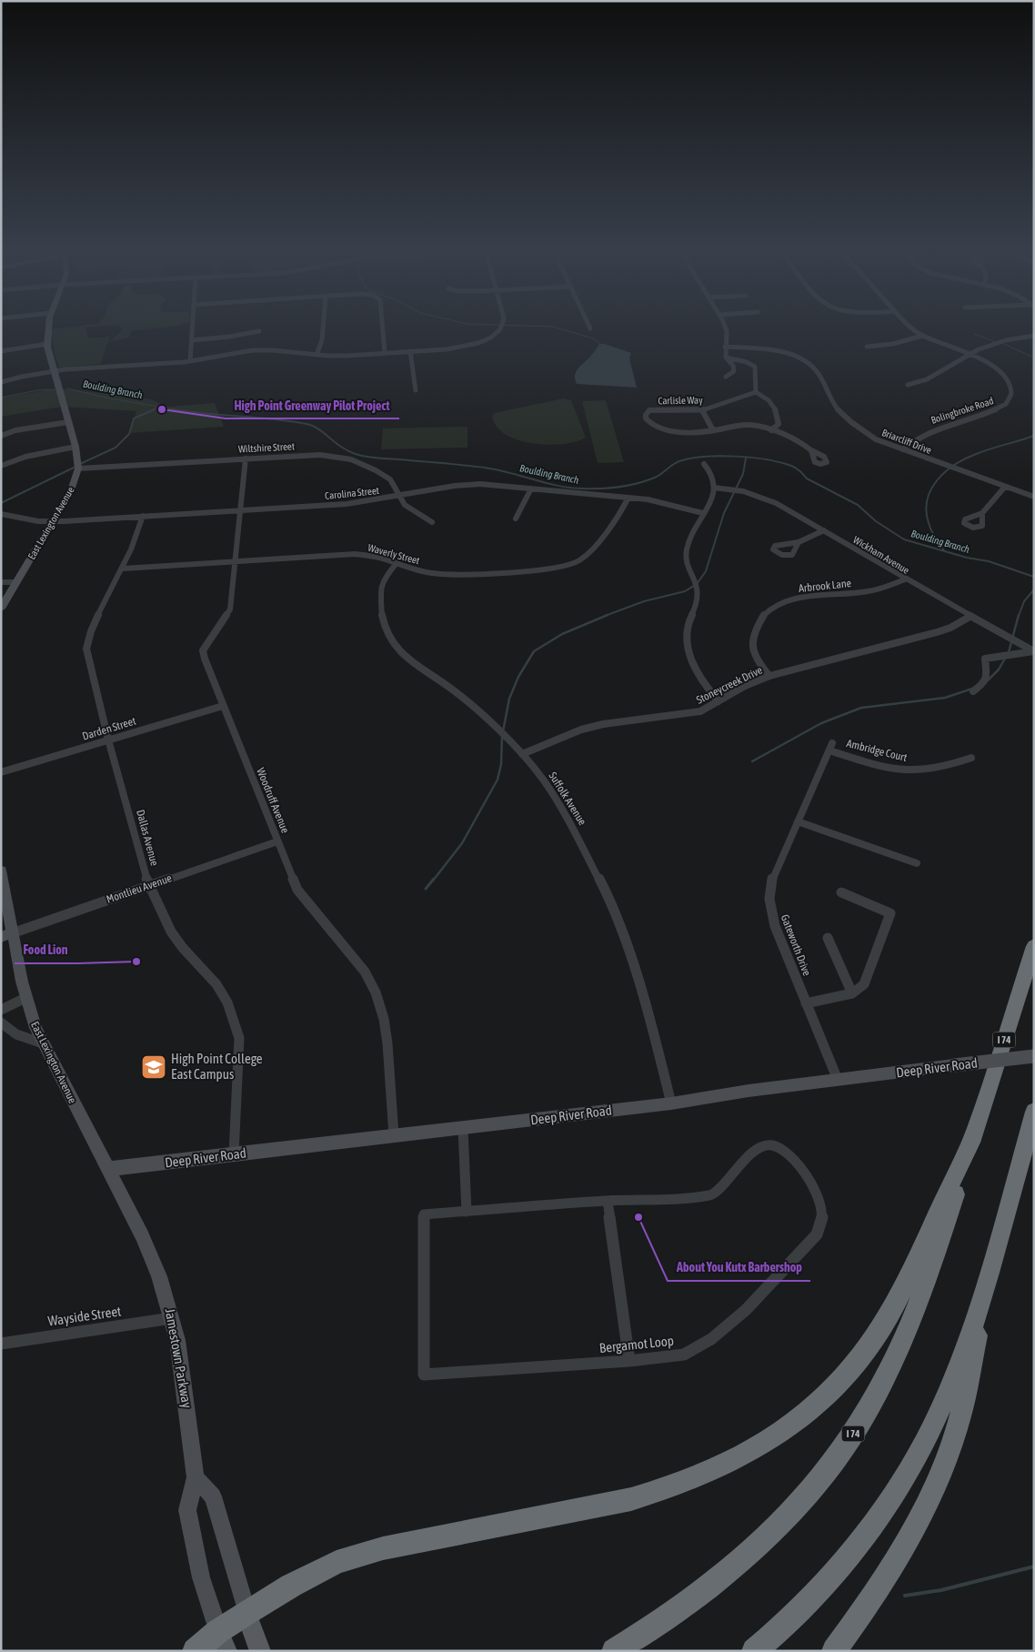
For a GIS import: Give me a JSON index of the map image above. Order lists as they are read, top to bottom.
{
  "streets": {
    "highway": ["I 74"],
    "main road": ["East Lexington Avenue", "Deep River Road", "Jamestown Parkway"],
    "street": [
      "Carlisle Way",
      "Bolingbroke Road",
      "Briarcliff Drive",
      "Wiltshire Street",
      "Carolina Street",
      "Waverly Street",
      "Wickham Avenue",
      "Arbrook Lane",
      "Stoneycreek Drive",
      "Darden Street",
      "Ambridge Court",
      "Suffolk Avenue",
      "Woodruff Avenue",
      "Dallas Avenue",
      "Montlieu Avenue",
      "Gateworth Drive",
      "Wayside Street",
      "Bergamot Loop"
    ]
  },
  "crossings": [
    ["Bolingbroke Road", "Briarcliff Drive"],
    ["Wiltshire Street", "Carolina Street"],
    ["Wiltshire Street", "East Lexington Avenue"],
    ["Wiltshire Street", "Woodruff Avenue"],
    ["Carolina Street", "East Lexington Avenue"],
    ["Carolina Street", "Waverly Street"],
    ["Carolina Street", "Woodruff Avenue"],
    ["Carolina Street", "Dallas Avenue"],
    ["East Lexington Avenue", "Montlieu Avenue"],
    ["East Lexington Avenue", "Deep River Road"],
    ["East Lexington Avenue", "Jamestown Parkway"],
    ["Waverly Street", "Suffolk Avenue"],
    ["Waverly Street", "Woodruff Avenue"],
    ["Waverly Street", "Dallas Avenue"],
    ["Wickham Avenue", "Arbrook Lane"],
    ["Wickham Avenue", "Stoneycreek Drive"],
    ["Arbrook Lane", "Stoneycreek Drive"],
    ["Stoneycreek Drive", "Suffolk Avenue"],
    ["Darden Street", "Woodruff Avenue"],
    ["Darden Street", "Dallas Avenue"],
    ["Ambridge Court", "Gateworth Drive"],
    ["Suffolk Avenue", "Deep River Road"],
    ["Woodruff Avenue", "Montlieu Avenue"],
    ["Woodruff Avenue", "Deep River Road"],
    ["Dallas Avenue", "Montlieu Avenue"],
    ["Dallas Avenue", "Deep River Road"],
    ["Gateworth Drive", "Deep River Road"],
    ["Deep River Road", "Jamestown Parkway"],
    ["Wayside Street", "Jamestown Parkway"]
  ],
  "water": ["Boulding Branch"],
  "places": {
    "other": ["High Point Greenway Pilot Project", "Food Lion", "About You Kutx Barbershop"],
    "school or university": ["High Point College East Campus"]
  }
}
